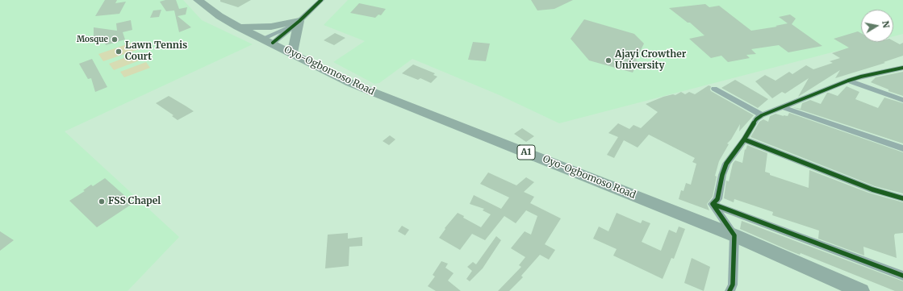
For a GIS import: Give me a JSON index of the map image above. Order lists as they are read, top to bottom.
{
  "streets": {
    "highway": ["Oyo-Ogbomoso Road", "A1"]
  },
  "places": [
    "Mosque",
    "Lawn Tennis Court",
    "Ajayi Crowther University",
    "FSS Chapel"
  ],
  "north": "right"
}
